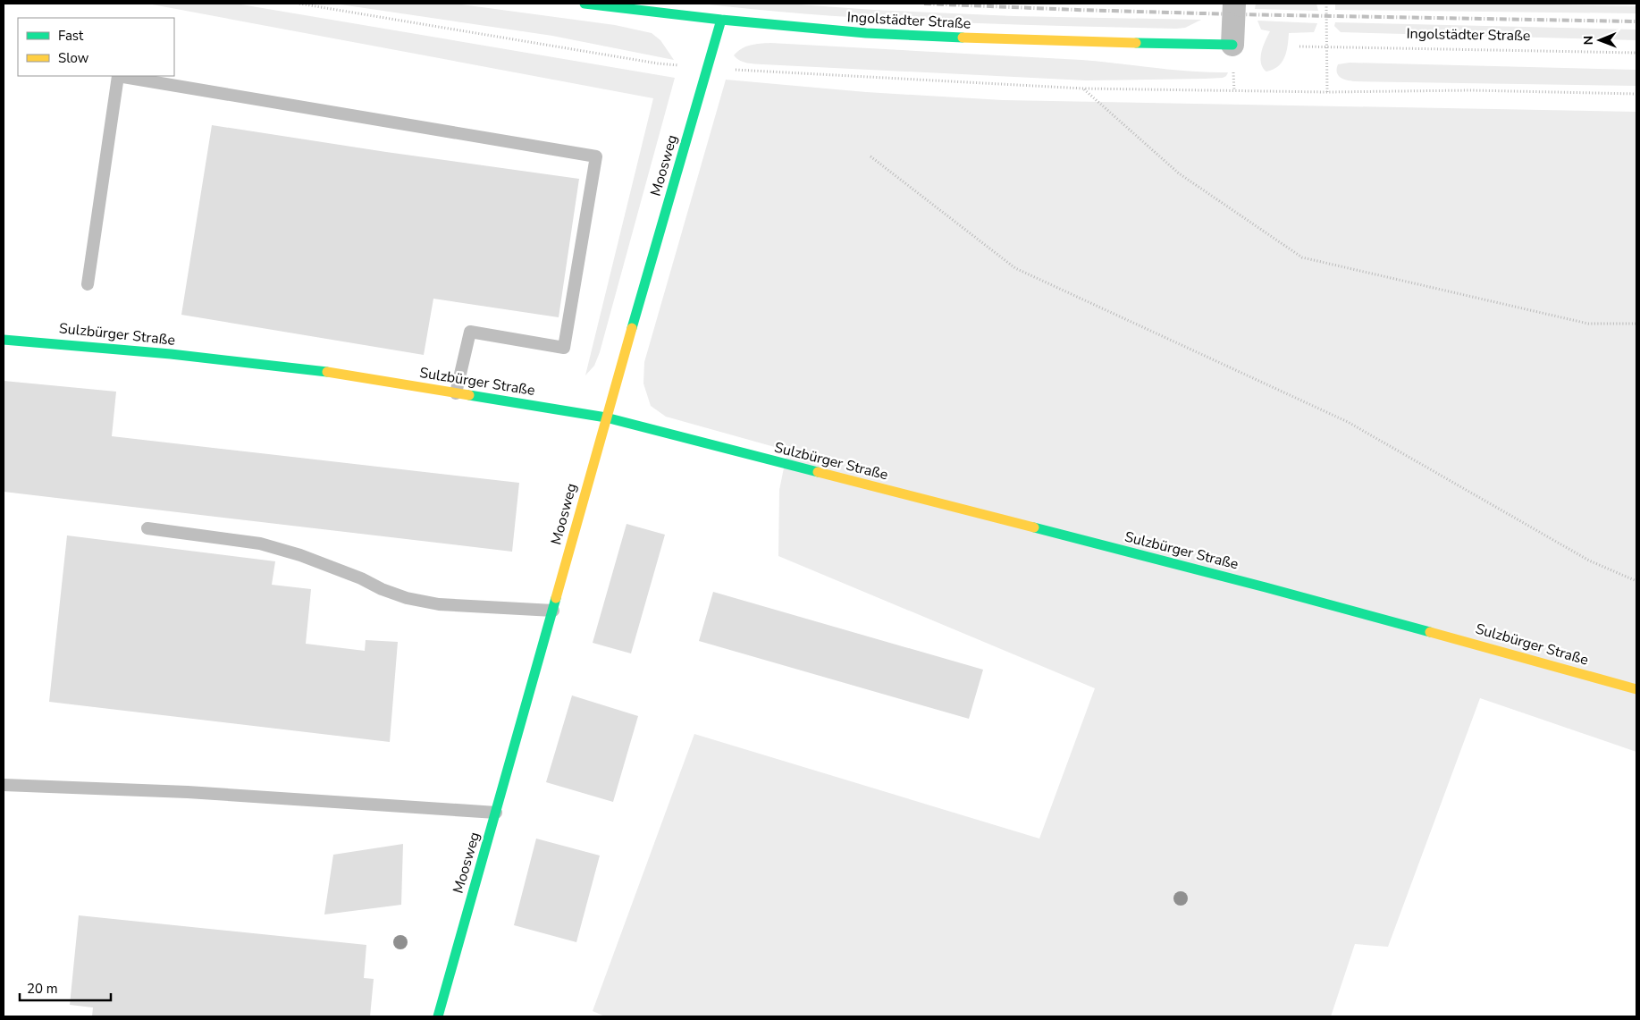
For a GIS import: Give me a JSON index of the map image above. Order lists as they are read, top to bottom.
{
  "streets": {
    "street": ["Ingolstädter Straße", "Moosweg", "Sulzbürger Straße"]
  },
  "crossings": [
    ["Ingolstädter Straße", "Moosweg"],
    ["Moosweg", "Sulzbürger Straße"]
  ],
  "legend": ["Fast", "Slow"],
  "scale_bar": "20 m",
  "north": "left"
}
